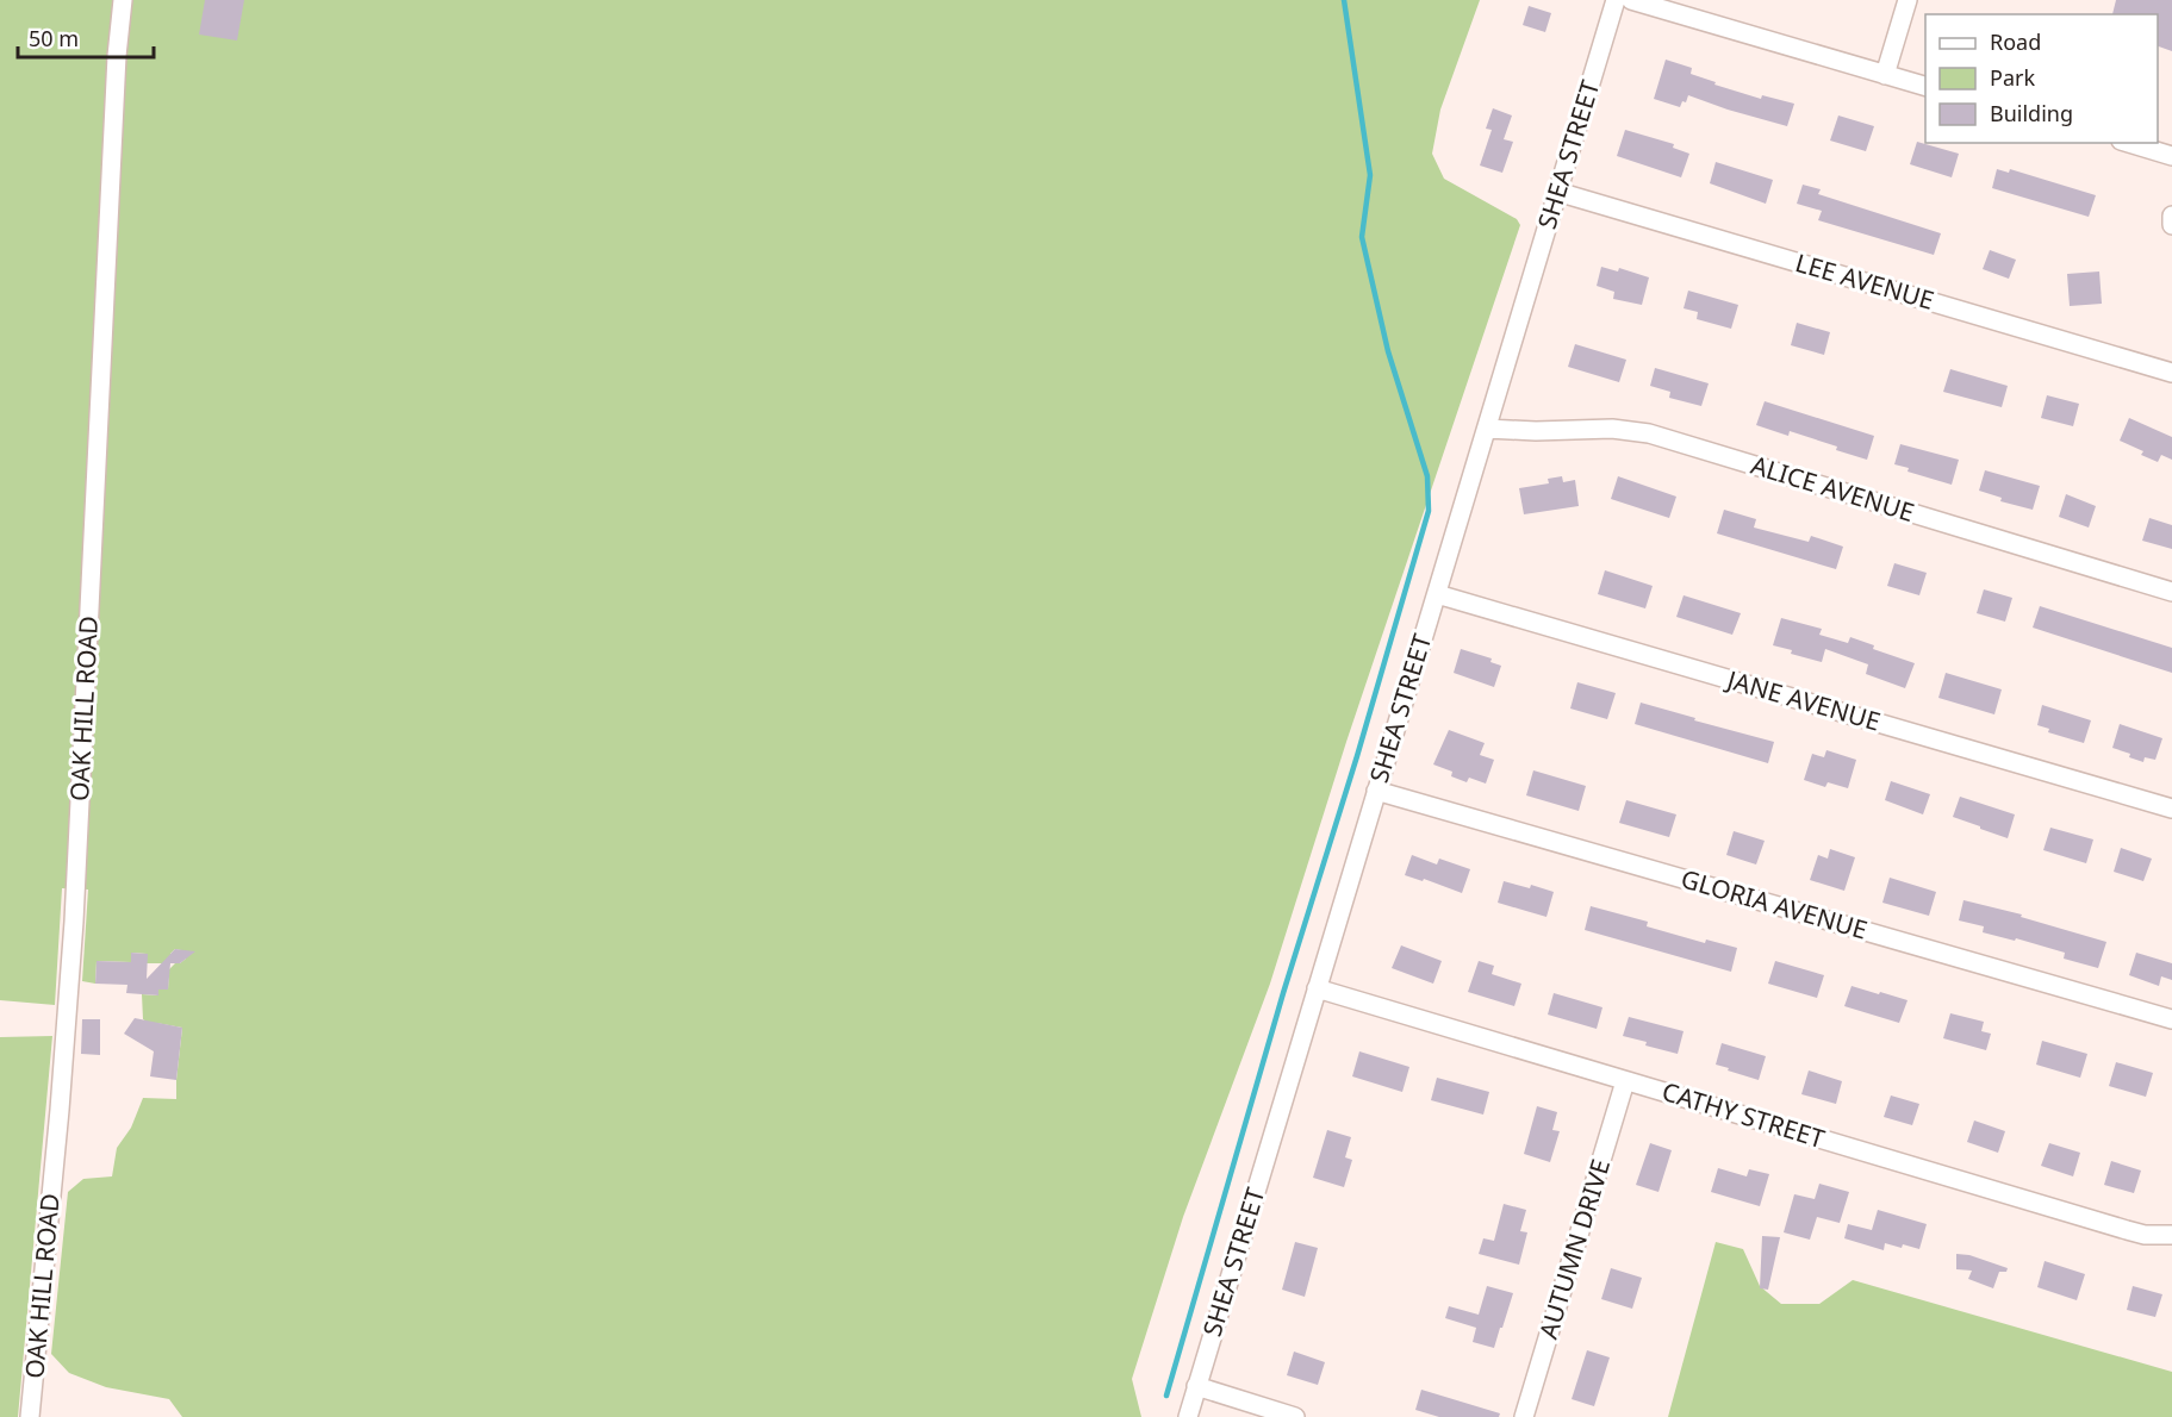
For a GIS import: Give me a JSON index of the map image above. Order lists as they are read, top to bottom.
{
  "streets": {
    "street": [
      "SHEA STREET",
      "LEE AVENUE",
      "ALICE AVENUE",
      "JANE AVENUE",
      "OAK HILL ROAD",
      "GLORIA AVENUE",
      "CATHY STREET",
      "AUTUMN DRIVE"
    ]
  },
  "crossings": [
    ["SHEA STREET", "LEE AVENUE"],
    ["SHEA STREET", "ALICE AVENUE"],
    ["SHEA STREET", "JANE AVENUE"],
    ["SHEA STREET", "GLORIA AVENUE"],
    ["SHEA STREET", "CATHY STREET"],
    ["CATHY STREET", "AUTUMN DRIVE"]
  ],
  "legend": ["Road", "Park", "Building"],
  "scale_bar": "50 m"
}
